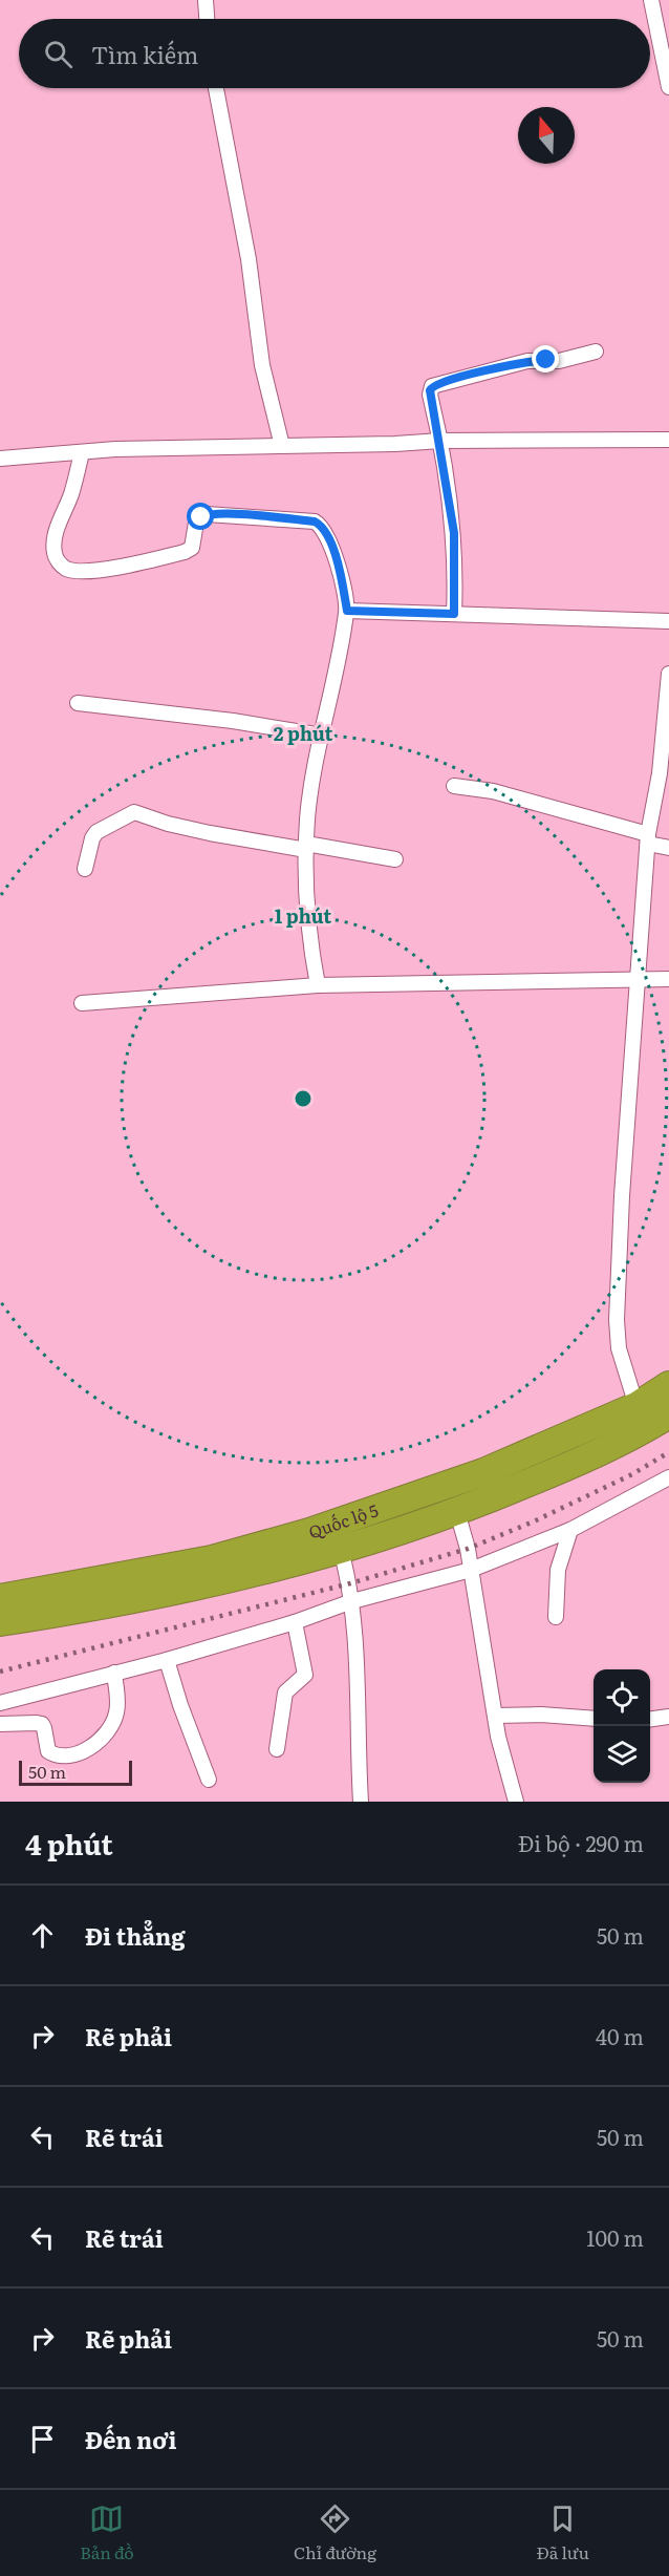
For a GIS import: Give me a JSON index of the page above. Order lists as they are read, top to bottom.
{
  "streets": {
    "highway": ["Quốc lộ 5"]
  },
  "scale_bar": "50 m",
  "north": "top",
  "page": {
    "search": "Tìm kiếm",
    "scale": "50 m",
    "heading": ["4 phút", "Đi bộ · 290 m"],
    "list": [
      ["Đi thẳng", "50 m"],
      ["Rẽ phải", "40 m"],
      ["Rẽ trái", "50 m"],
      ["Rẽ trái", "100 m"],
      ["Rẽ phải", "50 m"],
      "Đến nơi"
    ],
    "nav": ["Bản đồ", "Chỉ đường", "Đã lưu"]
  },
  "rings": ["2 phút", "1 phút"]
}
